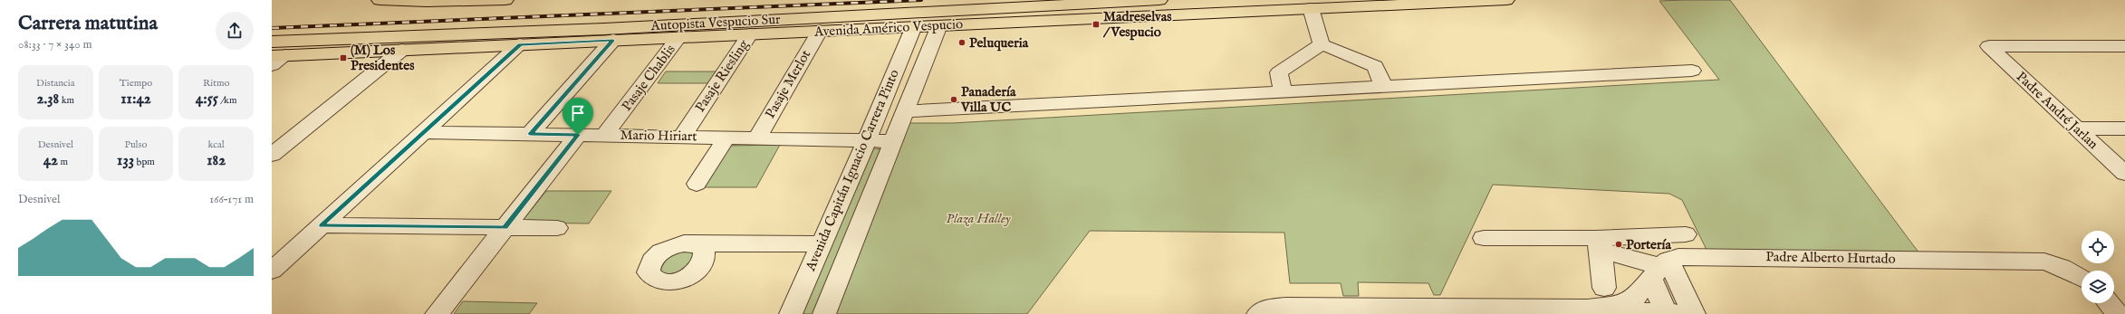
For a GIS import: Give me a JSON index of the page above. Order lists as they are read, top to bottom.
{
  "streets": {
    "main road": ["Autopista Vespucio Sur", "Avenida Américo Vespucio"],
    "street": [
      "Pasaje Riesling",
      "Pasaje Chablis",
      "Pasaje Merlot",
      "Padre André Jarlan",
      "Mario Hiriart",
      "Avenida Capitán Ignacio Carrera Pinto",
      "Padre Alberto Hurtado"
    ]
  },
  "crossings": [
    ["Avenida Américo Vespucio", "Pasaje Riesling"],
    ["Avenida Américo Vespucio", "Pasaje Chablis"],
    ["Avenida Américo Vespucio", "Pasaje Merlot"],
    ["Avenida Américo Vespucio", "Avenida Capitán Ignacio Carrera Pinto"],
    ["Pasaje Riesling", "Mario Hiriart"],
    ["Pasaje Chablis", "Mario Hiriart"],
    ["Pasaje Merlot", "Mario Hiriart"],
    ["Mario Hiriart", "Avenida Capitán Ignacio Carrera Pinto"]
  ],
  "parks": ["Plaza Halley"],
  "places": {
    "transit": ["Madreselvas / Vespucio", "(M) Los Presidentes"],
    "other": ["Peluqueria", "Panadería Villa UC", "Portería"]
  },
  "page": {
    "heading": ["Carrera matutina", "08:33 · 7 × 340 m"],
    "stats": [
      ["Distancia", "2.38 km"],
      ["Tiempo", "11:42"],
      ["Ritmo", "4:55 /km"],
      ["Desnivel", "42 m"],
      ["Pulso", "133 bpm"],
      ["kcal", "182"]
    ],
    "chart": ["Desnivel", "166–171 m"]
  }
}
